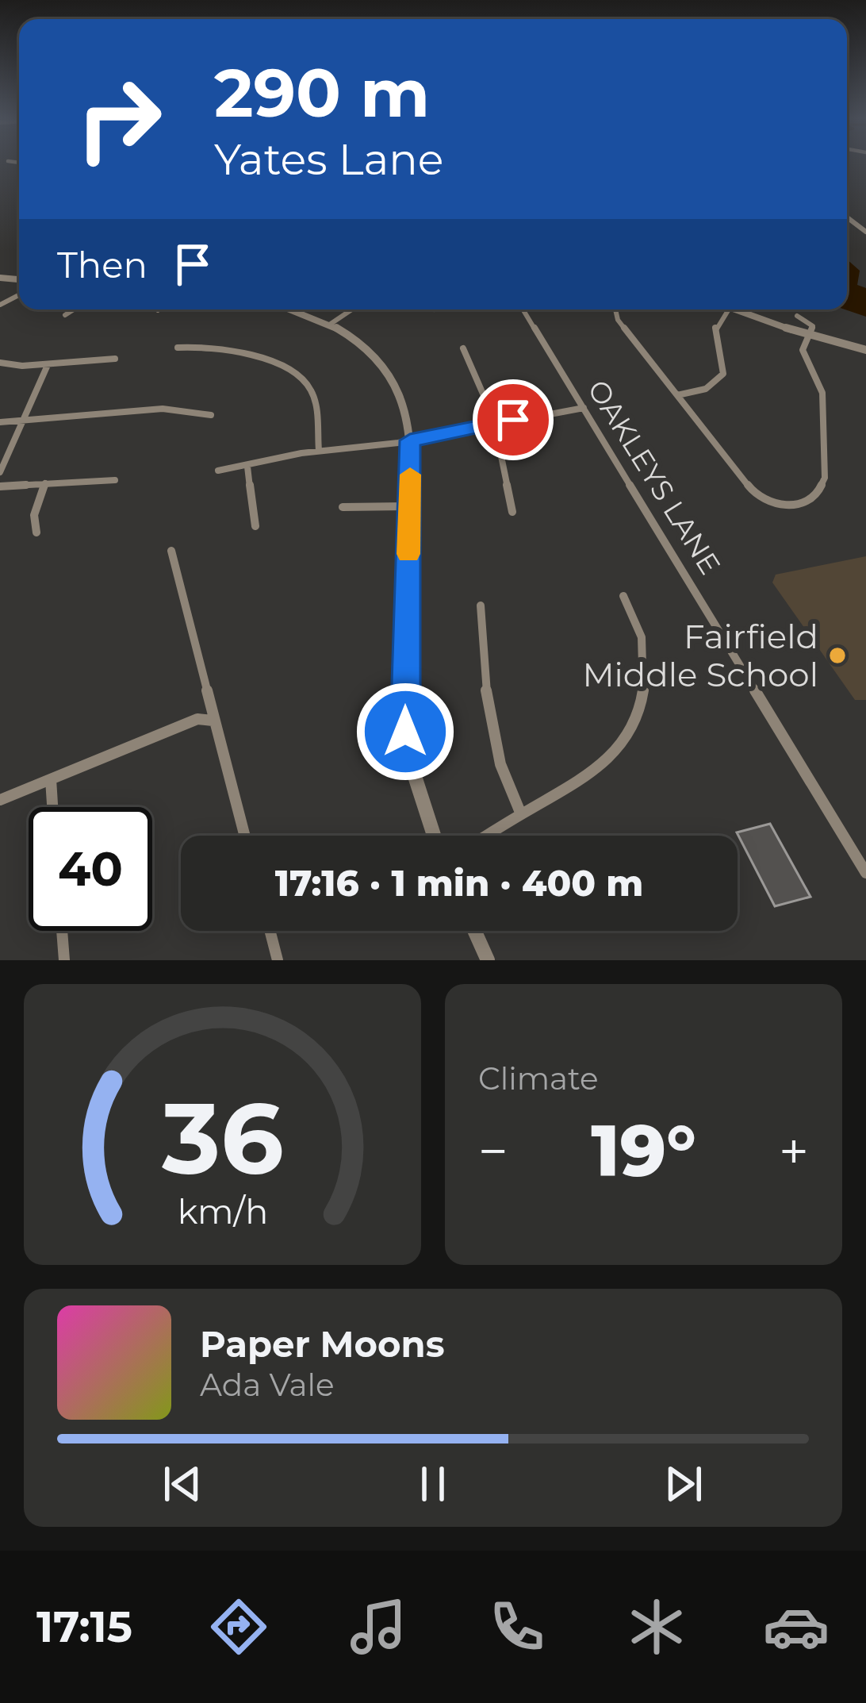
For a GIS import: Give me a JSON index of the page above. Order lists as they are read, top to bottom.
{
  "streets": {
    "street": ["OAKLEYS LANE"]
  },
  "places": ["Fairfield Middle School"],
  "page": {
    "turn": ["290 m", "Yates Lane"],
    "then": "Then",
    "limit": "40",
    "trip": "17:16 · 1 min · 400 m",
    "tile": "Climate",
    "heat": ["−", "19°", "+"],
    "song": ["Paper Moons", "Ada Vale"],
    "tabs": "17:15",
    "gauge": ["36", "km/h"]
  }
}
